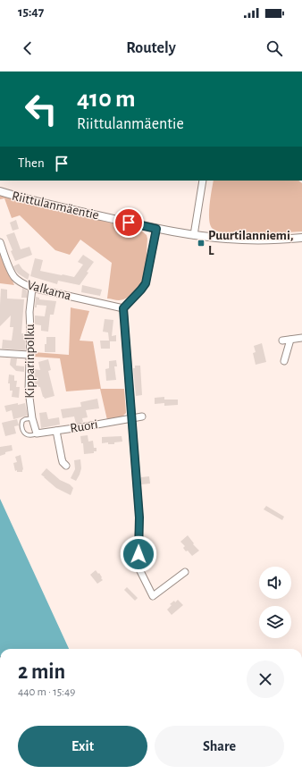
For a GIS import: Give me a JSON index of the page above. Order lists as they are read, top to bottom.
{
  "streets": {
    "street": [
      "Riittulanmäentie",
      "Valkama",
      "Kipparinpolku",
      "Ruori"
    ]
  },
  "crossings": [
    ["Valkama", "Kipparinpolku"],
    ["Kipparinpolku", "Ruori"]
  ],
  "places": {
    "transit": ["Puurtilanniemi, L"]
  },
  "page": {
    "status": "15:47",
    "header": "Routely",
    "turn": ["410 m", "Riittulanmäentie"],
    "then": "Then",
    "heading": ["2 min", "440 m · 15:49"],
    "buttons": ["Exit", "Share"]
  }
}
